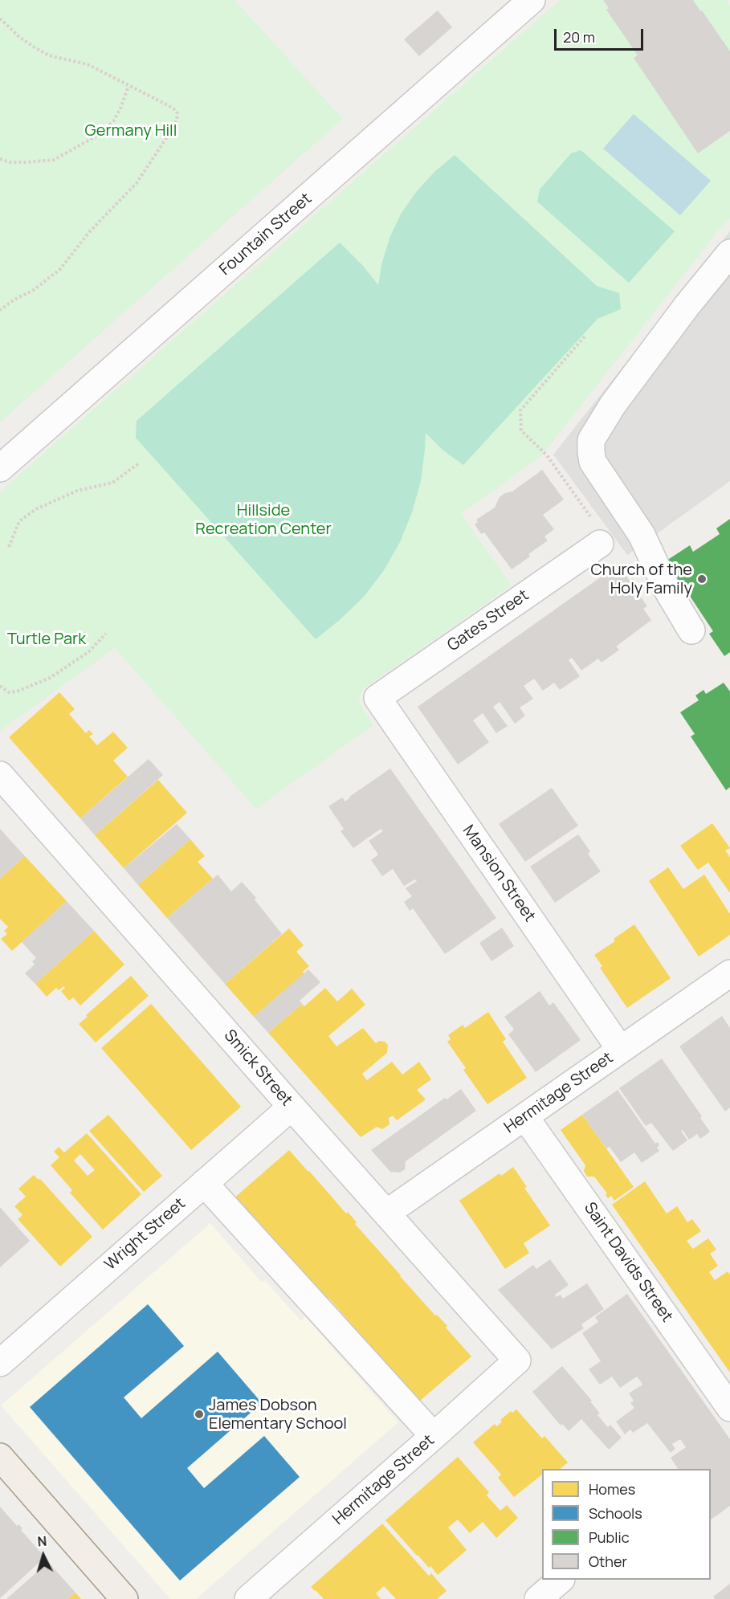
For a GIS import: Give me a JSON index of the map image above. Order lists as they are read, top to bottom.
{
  "streets": {
    "street": [
      "Fountain Street",
      "Gates Street",
      "Mansion Street",
      "Smick Street",
      "Hermitage Street",
      "Wright Street",
      "Saint Davids Street"
    ]
  },
  "crossings": [
    ["Gates Street", "Mansion Street"],
    ["Mansion Street", "Hermitage Street"],
    ["Smick Street", "Hermitage Street"],
    ["Smick Street", "Wright Street"],
    ["Hermitage Street", "Saint Davids Street"]
  ],
  "parks": ["Germany Hill", "Hillside Recreation Center", "Turtle Park"],
  "places": ["Church of the Holy Family", "James Dobson Elementary School"],
  "legend": [
    "Homes",
    "Schools",
    "Public",
    "Other"
  ],
  "scale_bar": "20 m",
  "north": "top"
}
